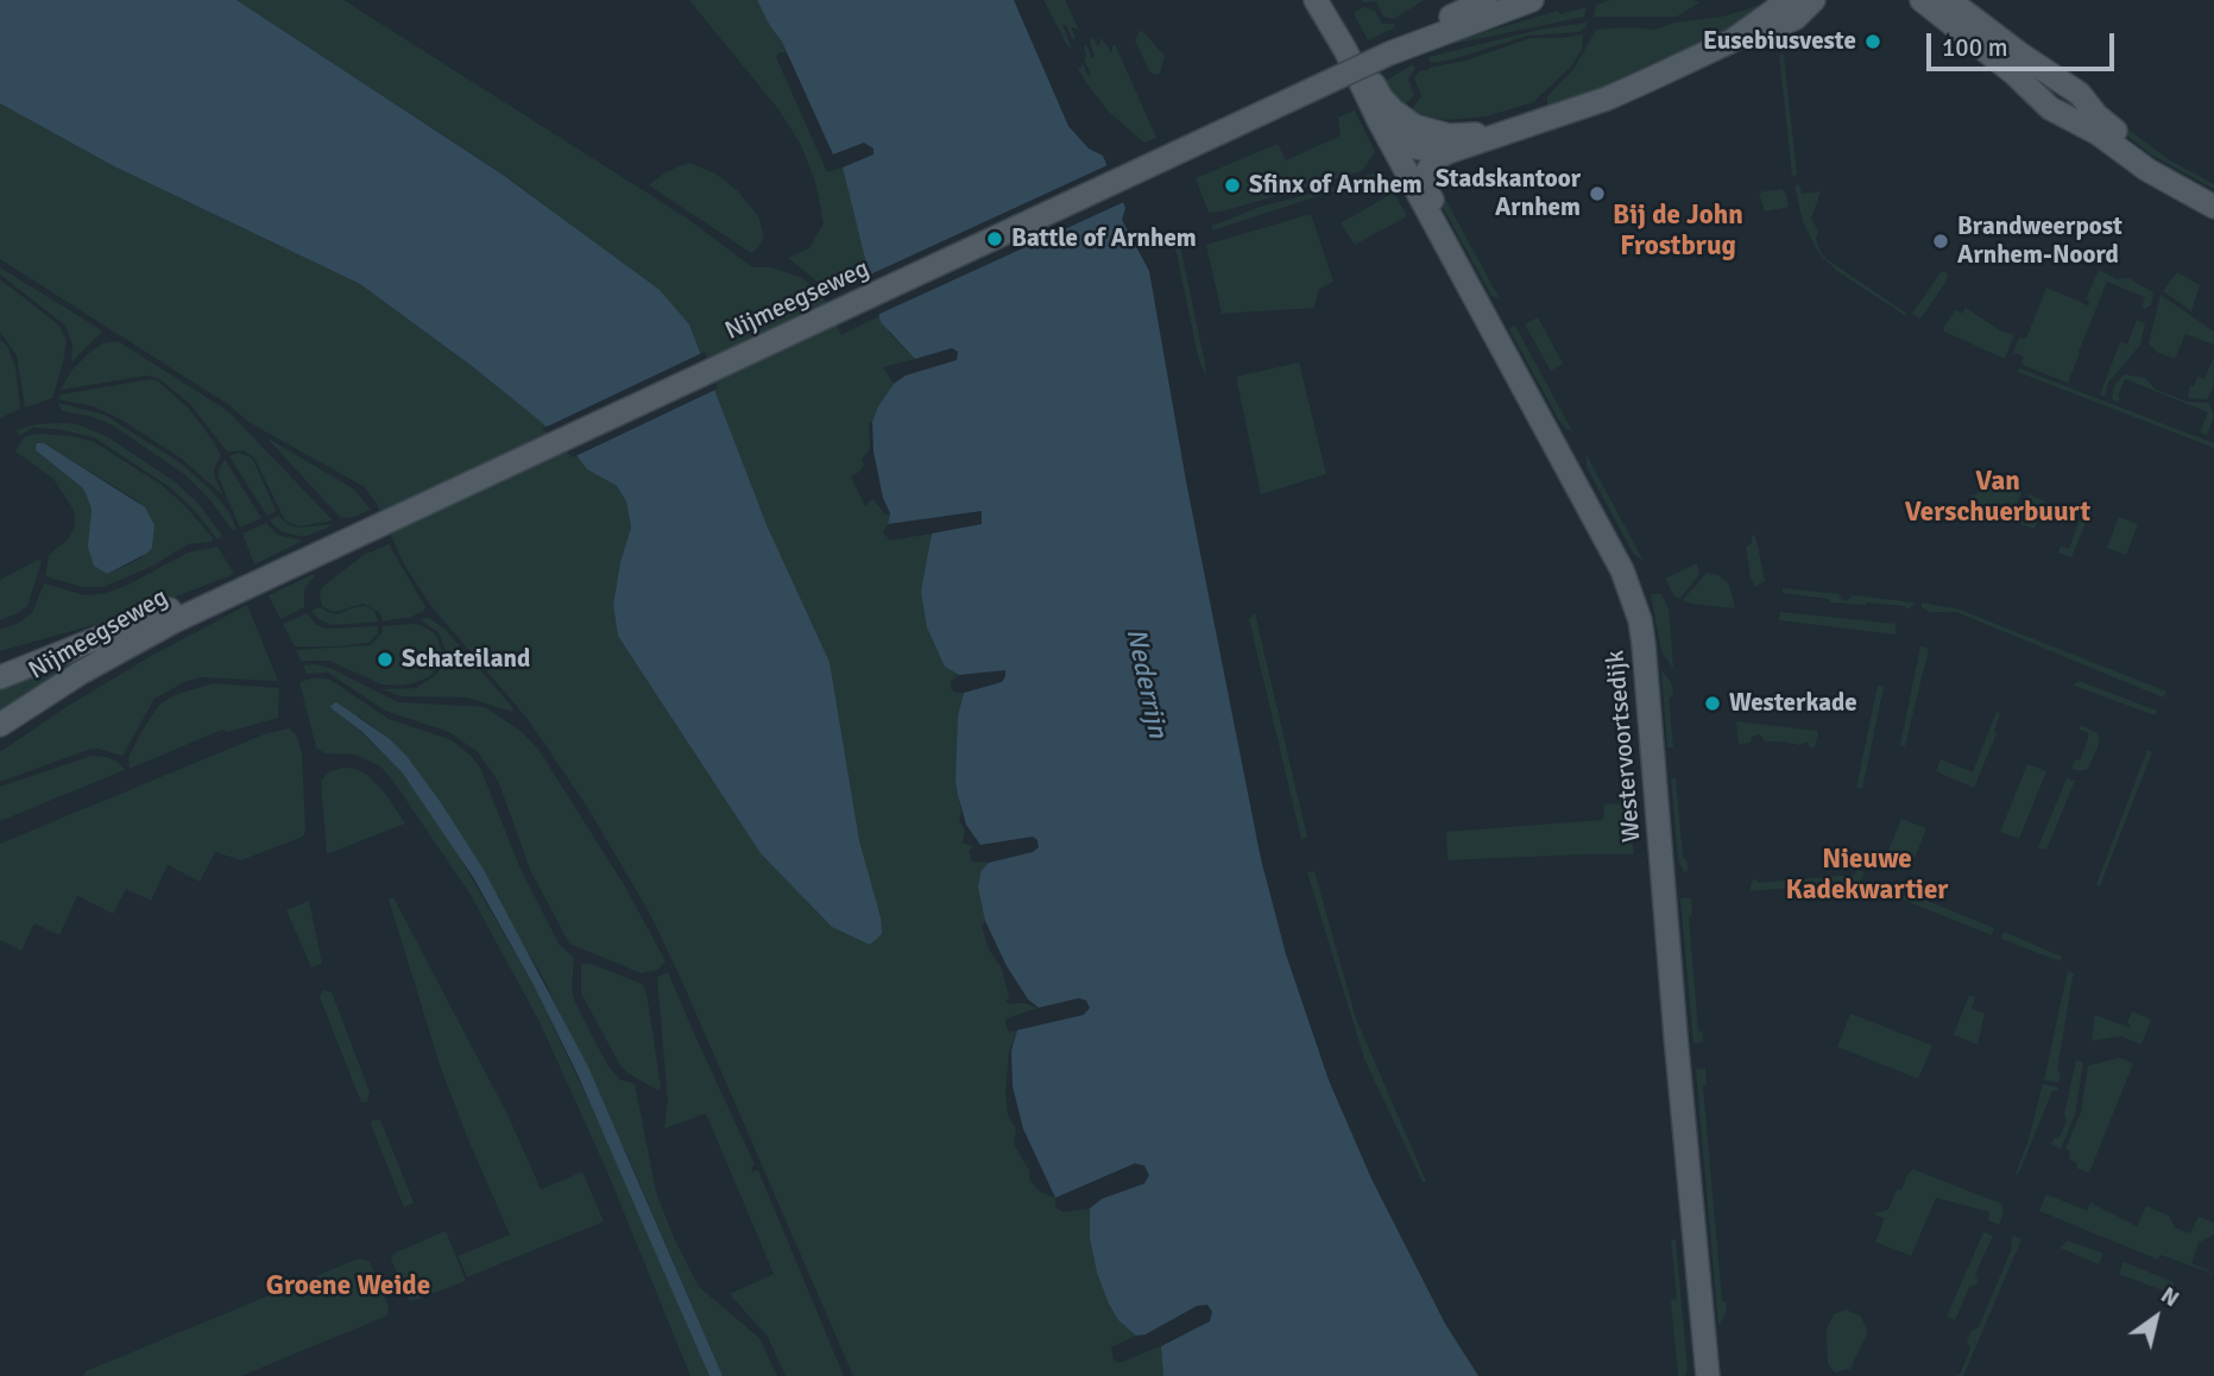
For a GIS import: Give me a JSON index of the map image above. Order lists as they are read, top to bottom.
{
  "streets": {
    "main road": ["Nijmeegseweg", "Westervoortsedijk"]
  },
  "districts": [
    "Bij de John Frostbrug",
    "Van Verschuerbuurt",
    "Nieuwe Kadekwartier",
    "Groene Weide"
  ],
  "water": ["Nederrijn"],
  "places": [
    "Eusebiusveste",
    "Sfinx of Arnhem",
    "Stadskantoor Arnhem",
    "Battle of Arnhem",
    "Brandweerpost Arnhem-Noord",
    "Schateiland",
    "Westerkade"
  ],
  "scale_bar": "100 m",
  "north": "top right"
}
